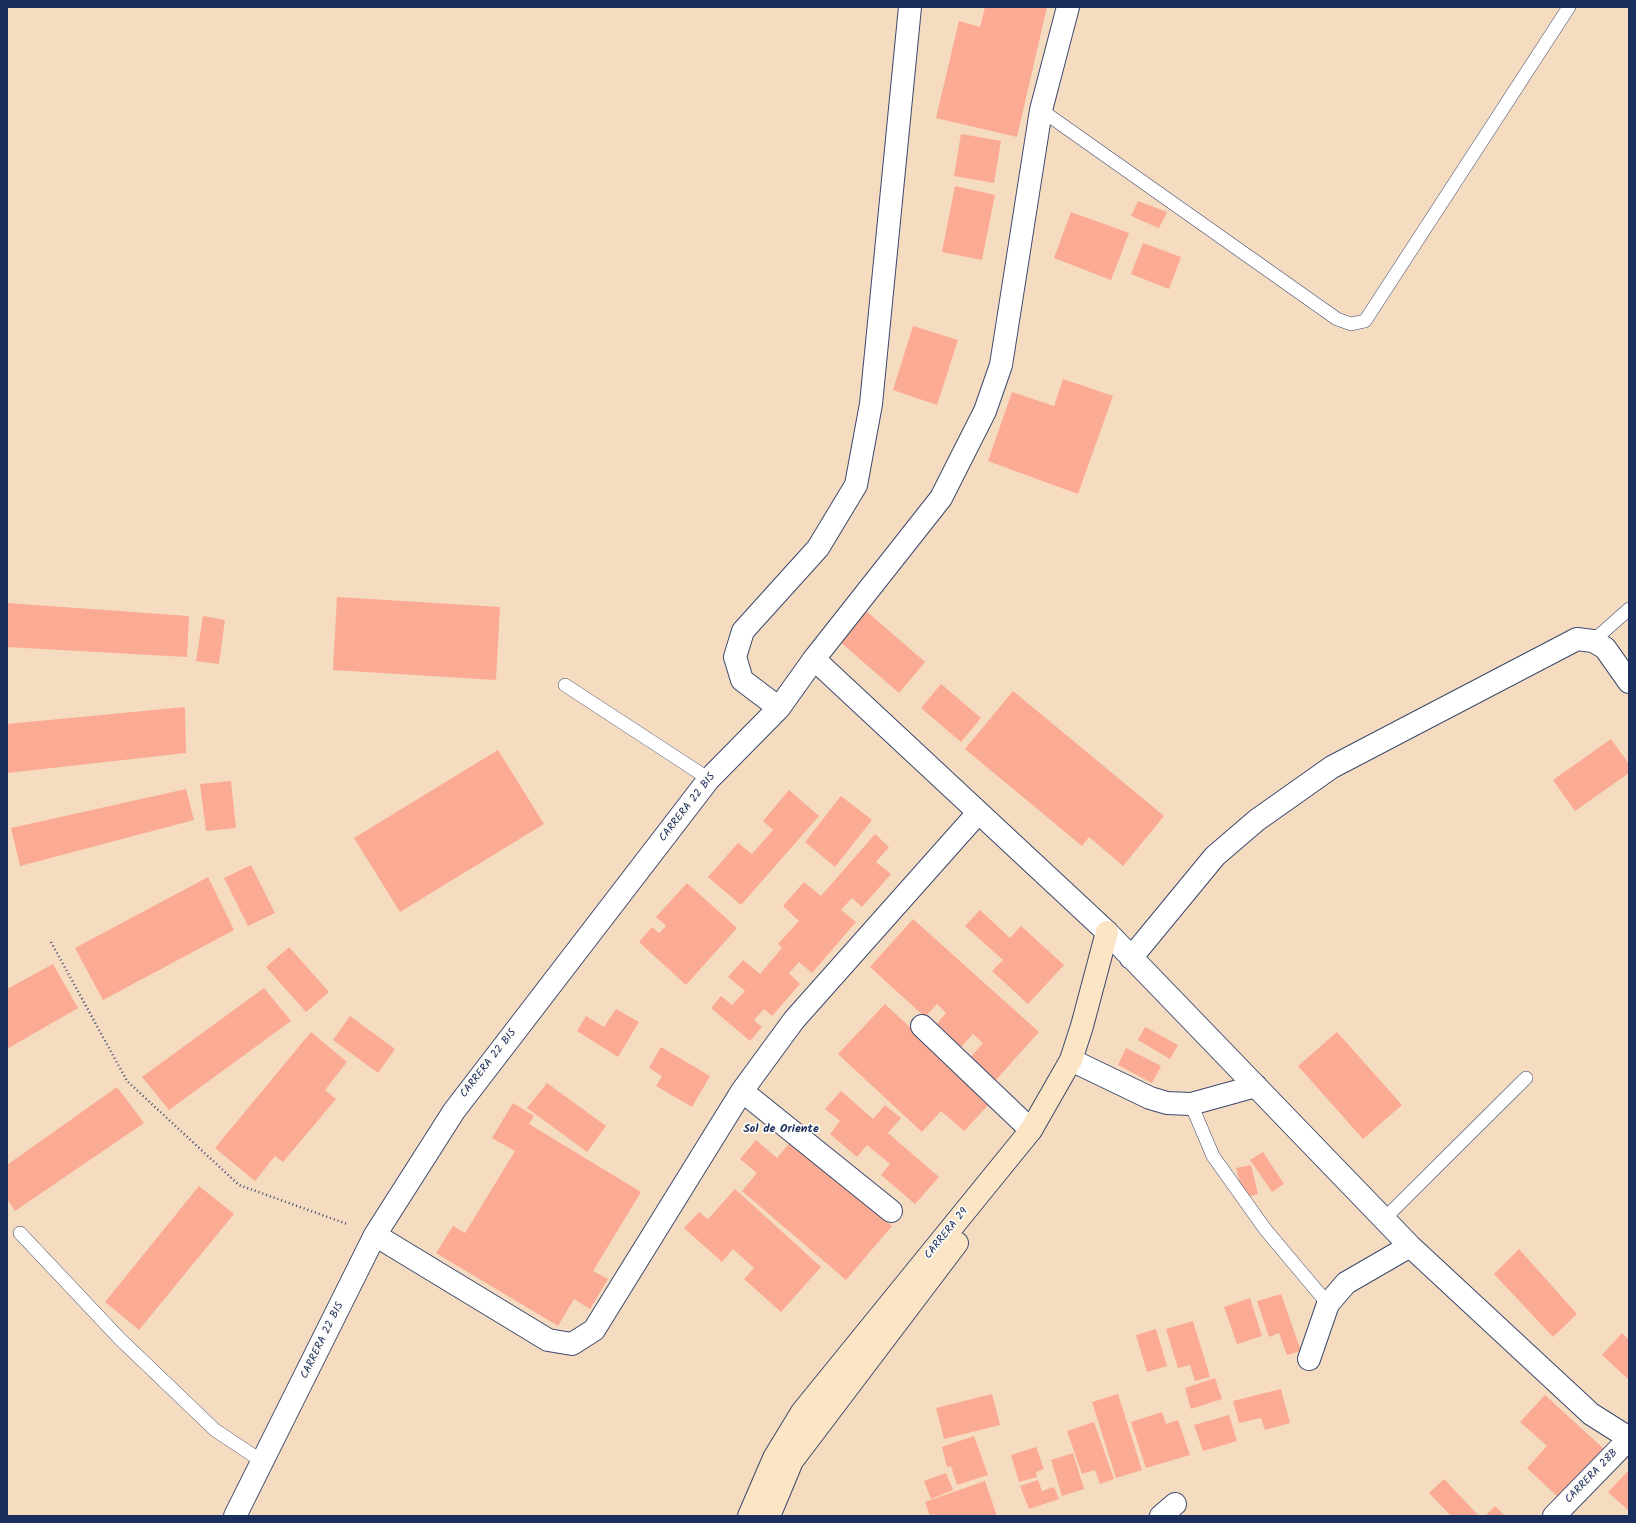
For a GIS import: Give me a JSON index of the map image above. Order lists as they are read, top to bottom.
{
  "streets": {
    "street": ["CARRERA 22 BIS", "CARRERA 29", "CARRERA 28B"]
  },
  "districts": ["Sol de Oriente"]
}
